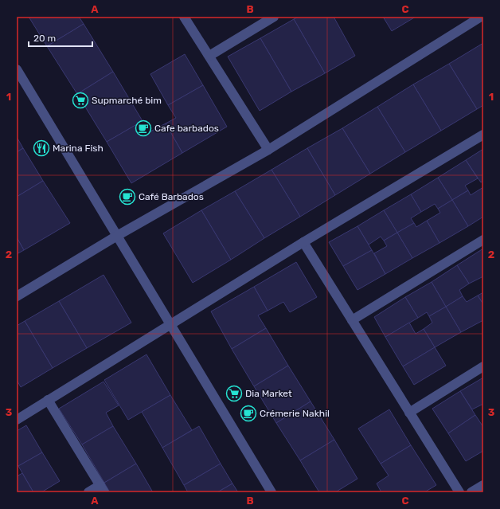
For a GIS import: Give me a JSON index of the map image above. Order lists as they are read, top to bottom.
{
  "places": {
    "supermarket": ["Supmarché bim", "Dia Market"],
    "cafe": ["Cafe barbados", "Café Barbados", "Crémerie Nakhil"],
    "restaurant": ["Marina Fish"]
  },
  "scale_bar": "20 m",
  "grid": {
    "columns": ["A", "B", "C"],
    "rows": ["1", "2", "3"]
  }
}
